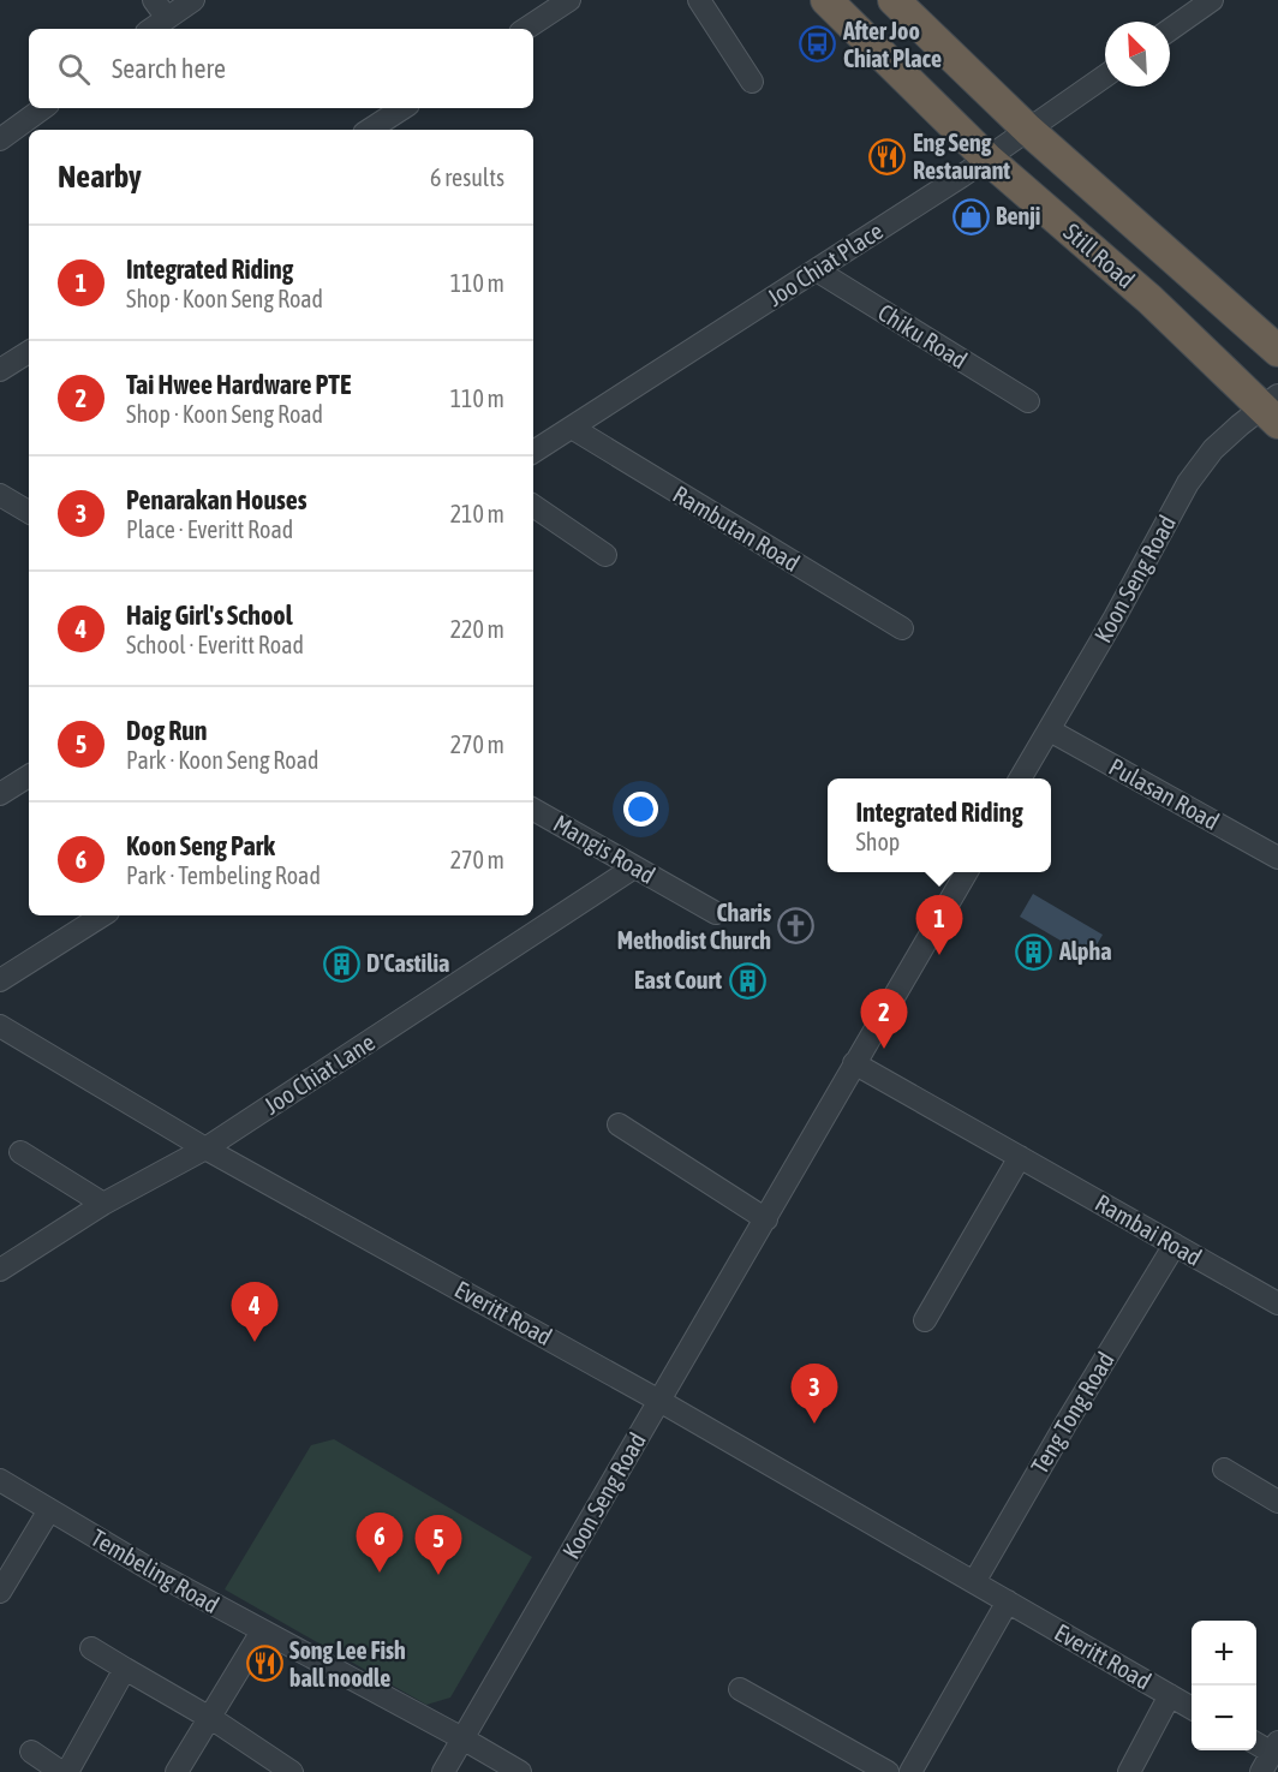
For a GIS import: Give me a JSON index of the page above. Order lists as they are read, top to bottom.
{
  "streets": {
    "highway": ["Still Road"],
    "street": [
      "Joo Chiat Place",
      "Chiku Road",
      "Rambutan Road",
      "Koon Seng Road",
      "Pulasan Road",
      "Mangis Road",
      "Joo Chiat Lane",
      "Rambai Road",
      "Everitt Road",
      "Teng Tong Road",
      "Tembeling Road"
    ]
  },
  "crossings": [
    ["Still Road", "Joo Chiat Place"],
    ["Still Road", "Koon Seng Road"],
    ["Joo Chiat Place", "Chiku Road"],
    ["Joo Chiat Place", "Rambutan Road"],
    ["Koon Seng Road", "Pulasan Road"],
    ["Koon Seng Road", "Rambai Road"],
    ["Koon Seng Road", "Everitt Road"],
    ["Koon Seng Road", "Tembeling Road"],
    ["Mangis Road", "Joo Chiat Lane"],
    ["Joo Chiat Lane", "Everitt Road"],
    ["Rambai Road", "Teng Tong Road"],
    ["Everitt Road", "Teng Tong Road"]
  ],
  "places": {
    "bus stop": ["After Joo Chiat Place"],
    "restaurant": ["Eng Seng Restaurant", "Song Lee Fish ball noodle"],
    "shop": ["Benji"],
    "church": ["Charis Methodist Church"],
    "building": ["Alpha", "D'Castilia", "East Court"]
  },
  "north": "top left",
  "page": {
    "search": "Search here",
    "heading": ["Nearby", "6 results"],
    "list": [
      {
        "mark": "1",
        "name": "Integrated Riding",
        "note": "Shop · Koon Seng Road",
        "value": "110 m"
      },
      {
        "mark": "2",
        "name": "Tai Hwee Hardware PTE",
        "note": "Shop · Koon Seng Road",
        "value": "110 m"
      },
      {
        "mark": "3",
        "name": "Penarakan Houses",
        "note": "Place · Everitt Road",
        "value": "210 m"
      },
      {
        "mark": "4",
        "name": "Haig Girl's School",
        "note": "School · Everitt Road",
        "value": "220 m"
      },
      {
        "mark": "5",
        "name": "Dog Run",
        "note": "Park · Koon Seng Road",
        "value": "270 m"
      },
      {
        "mark": "6",
        "name": "Koon Seng Park",
        "note": "Park · Tembeling Road",
        "value": "270 m"
      }
    ],
    "popup": ["Integrated Riding", "Shop"],
    "pins": [
      "1",
      "2",
      "4",
      "3",
      "6",
      "5"
    ],
    "map_buttons": ["+", "−"]
  }
}
